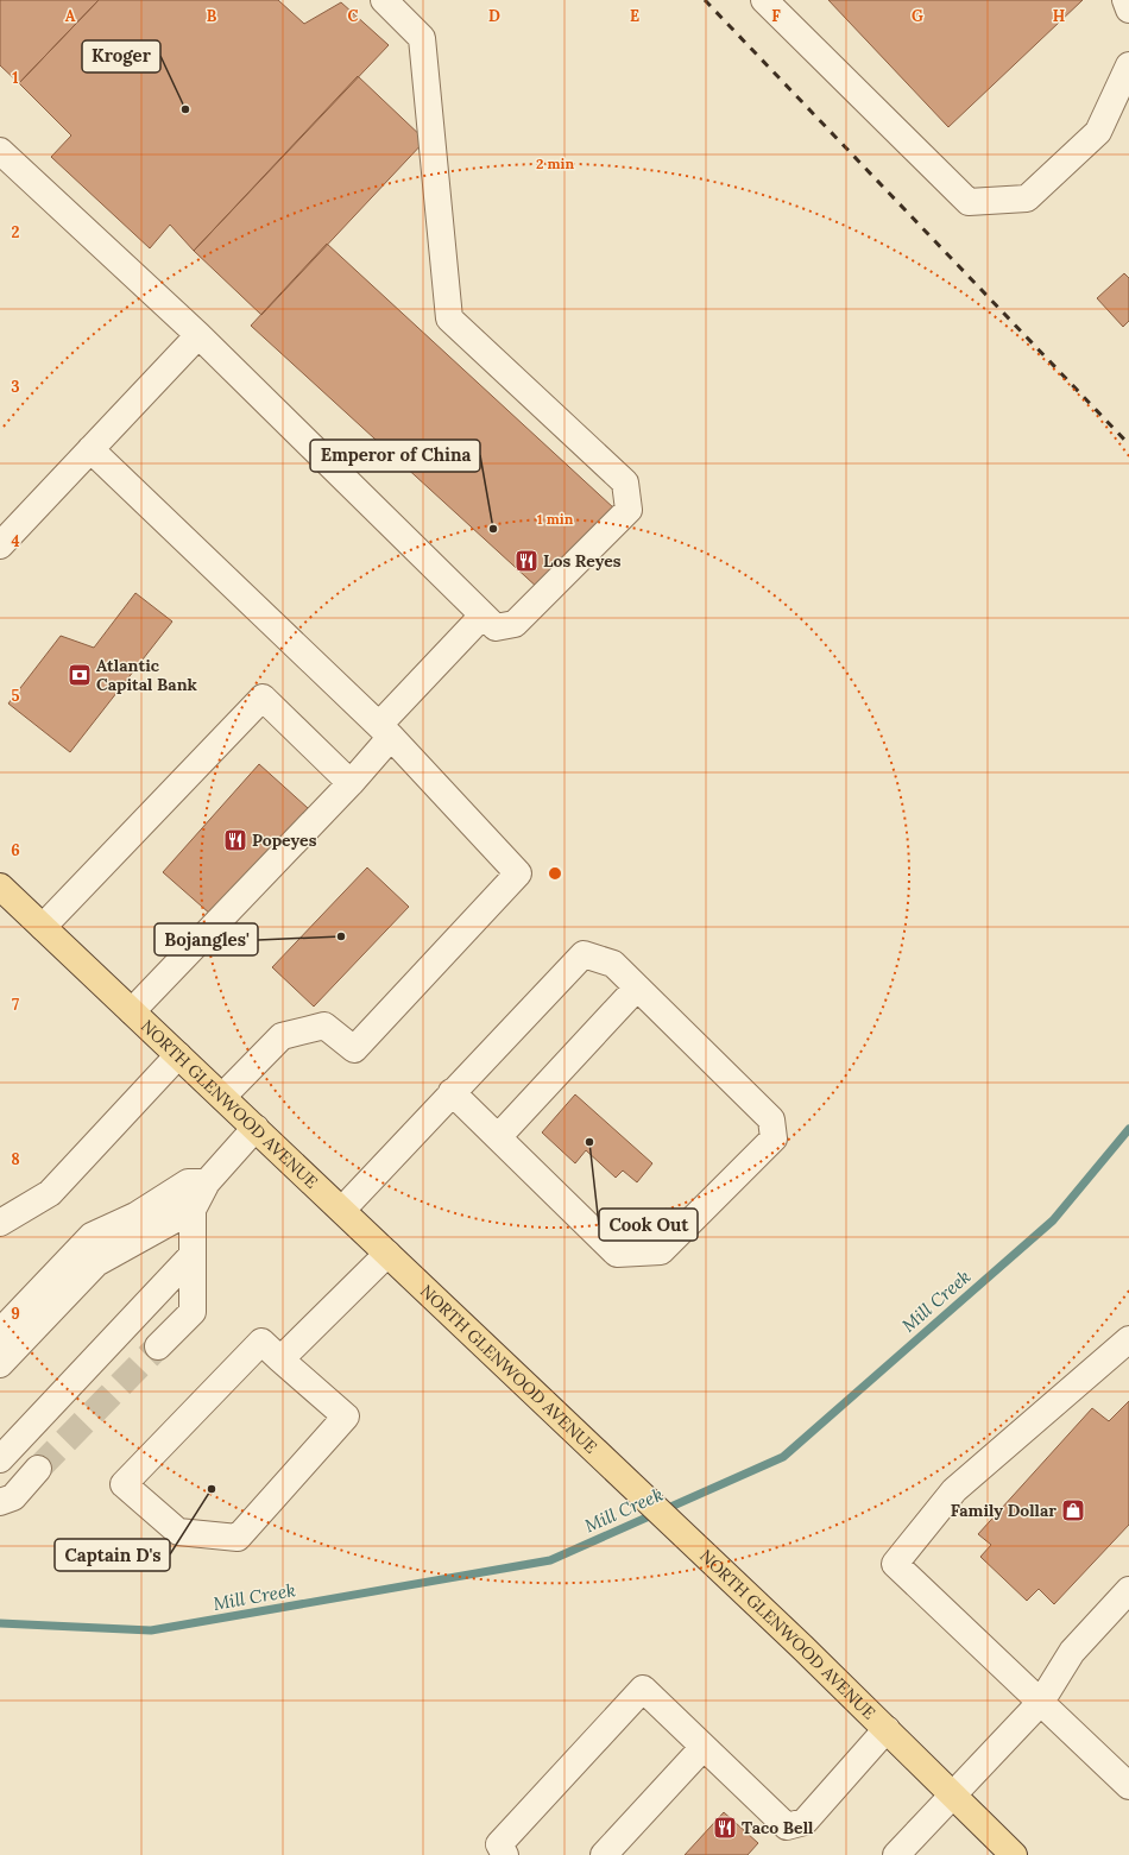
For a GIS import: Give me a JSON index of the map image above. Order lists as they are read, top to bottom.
{
  "streets": {
    "main road": ["NORTH GLENWOOD AVENUE"]
  },
  "water": ["Mill Creek"],
  "places": {
    "other": [
      "Kroger",
      "Emperor of China",
      "Bojangles'",
      "Cook Out",
      "Captain D's"
    ],
    "restaurant": ["Los Reyes", "Popeyes", "Taco Bell"],
    "bank": ["Atlantic Capital Bank"],
    "shop": ["Family Dollar"]
  },
  "grid": {
    "columns": [
      "A",
      "B",
      "C",
      "D",
      "E",
      "F",
      "G",
      "H"
    ],
    "rows": [
      "1",
      "2",
      "3",
      "4",
      "5",
      "6",
      "7",
      "8",
      "9"
    ]
  },
  "rings": ["2 min", "1 min"]
}
